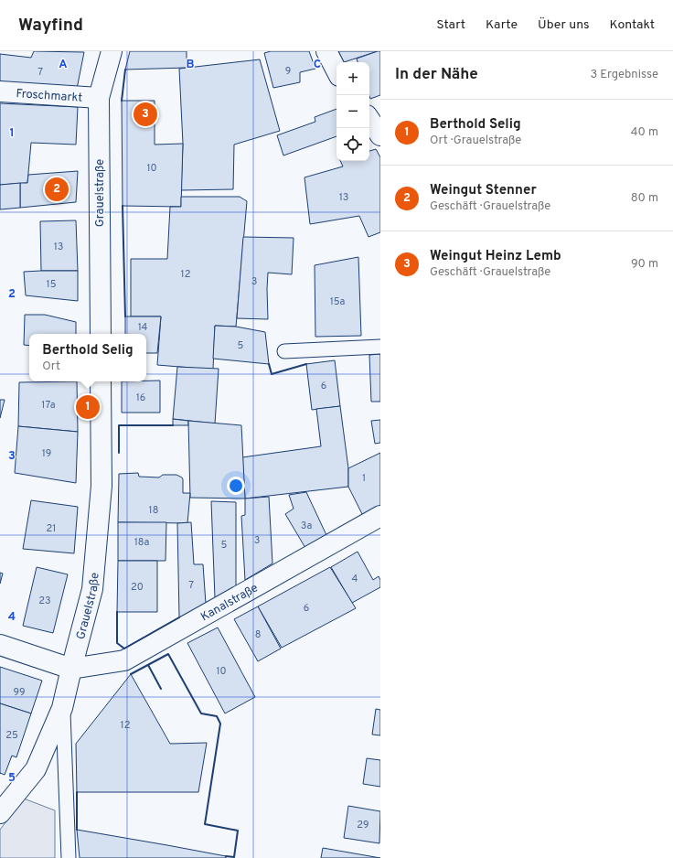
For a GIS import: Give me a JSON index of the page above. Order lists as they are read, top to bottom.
{
  "streets": {
    "street": ["Froschmarkt", "Grauelstraße", "Kanalstraße"]
  },
  "crossings": [
    ["Froschmarkt", "Grauelstraße"],
    ["Grauelstraße", "Kanalstraße"]
  ],
  "house_numbers": [
    "9",
    "7",
    "10",
    "13",
    "13",
    "12",
    "3",
    "15",
    "15a",
    "14",
    "5",
    "6",
    "16",
    "17a",
    "19",
    "1",
    "18",
    "3a",
    "21",
    "3",
    "18a",
    "5",
    "4",
    "7",
    "20",
    "23",
    "6",
    "8",
    "10",
    "99",
    "12",
    "25",
    "29"
  ],
  "page": {
    "header": "Wayfind",
    "nav": [
      "Start",
      "Karte",
      "Über uns",
      "Kontakt"
    ],
    "heading": ["In der Nähe", "3 Ergebnisse"],
    "map_buttons": ["+", "−"],
    "list": [
      {
        "mark": "1",
        "name": "Berthold Selig",
        "note": "Ort · Grauelstraße",
        "value": "40 m"
      },
      {
        "mark": "2",
        "name": "Weingut Stenner",
        "note": "Geschäft · Grauelstraße",
        "value": "80 m"
      },
      {
        "mark": "3",
        "name": "Weingut Heinz Lemb",
        "note": "Geschäft · Grauelstraße",
        "value": "90 m"
      }
    ],
    "pins": ["3", "2", "1"],
    "popup": ["Berthold Selig", "Ort"]
  },
  "grid": {
    "columns": ["A", "B", "C"],
    "rows": [
      "1",
      "2",
      "3",
      "4",
      "5"
    ]
  }
}
